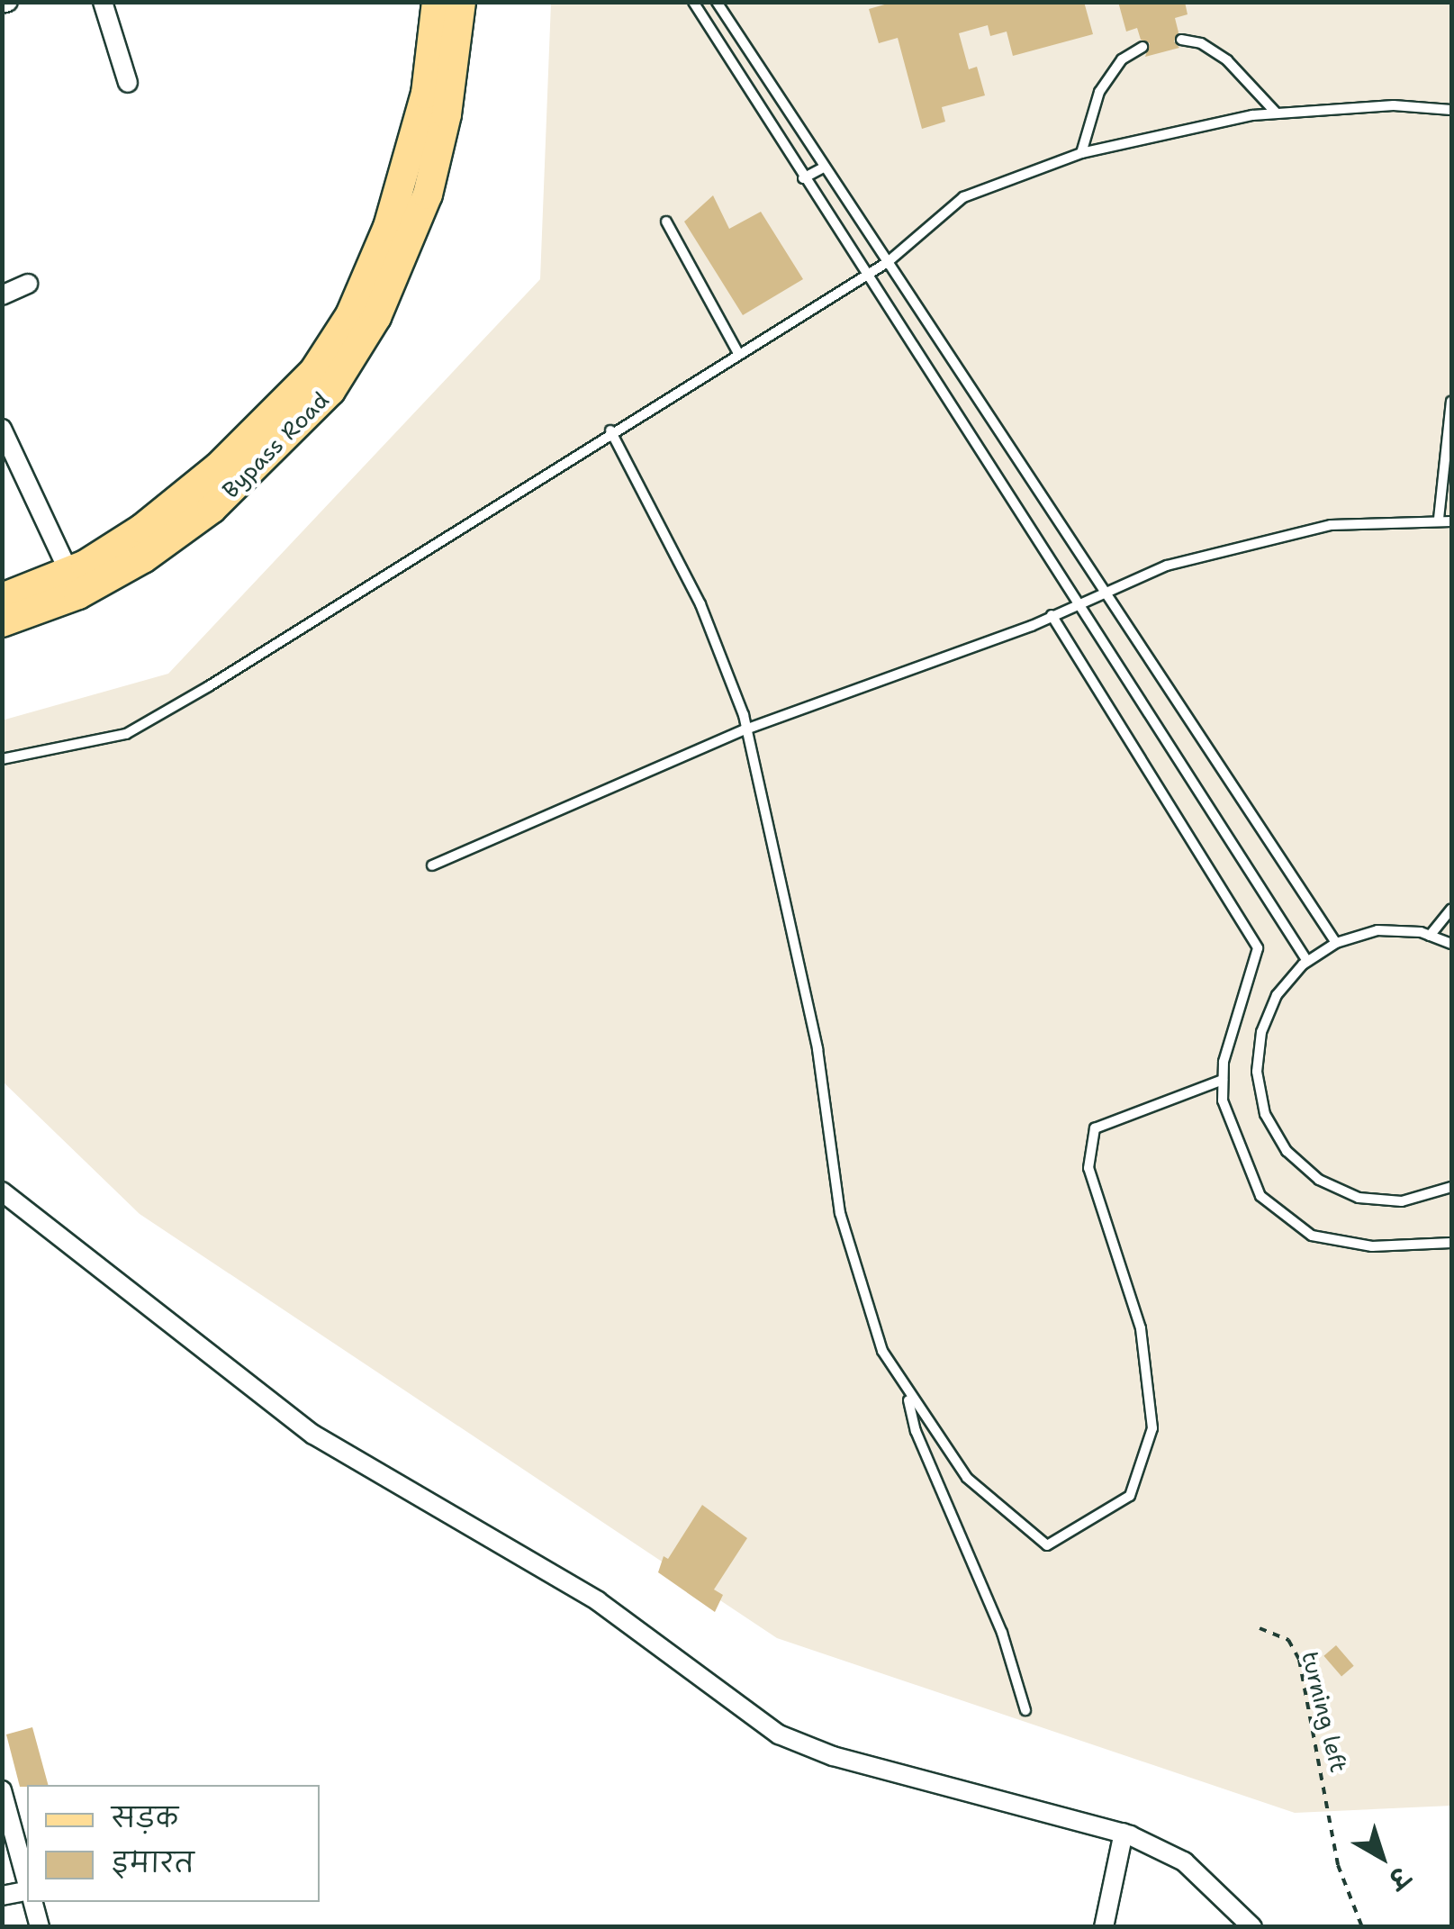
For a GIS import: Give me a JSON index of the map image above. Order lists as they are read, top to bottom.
{
  "streets": {
    "main road": ["Bypass Road"],
    "path": ["turning left"]
  },
  "legend": ["सड़क", "इमारत"],
  "north": "bottom right"
}
